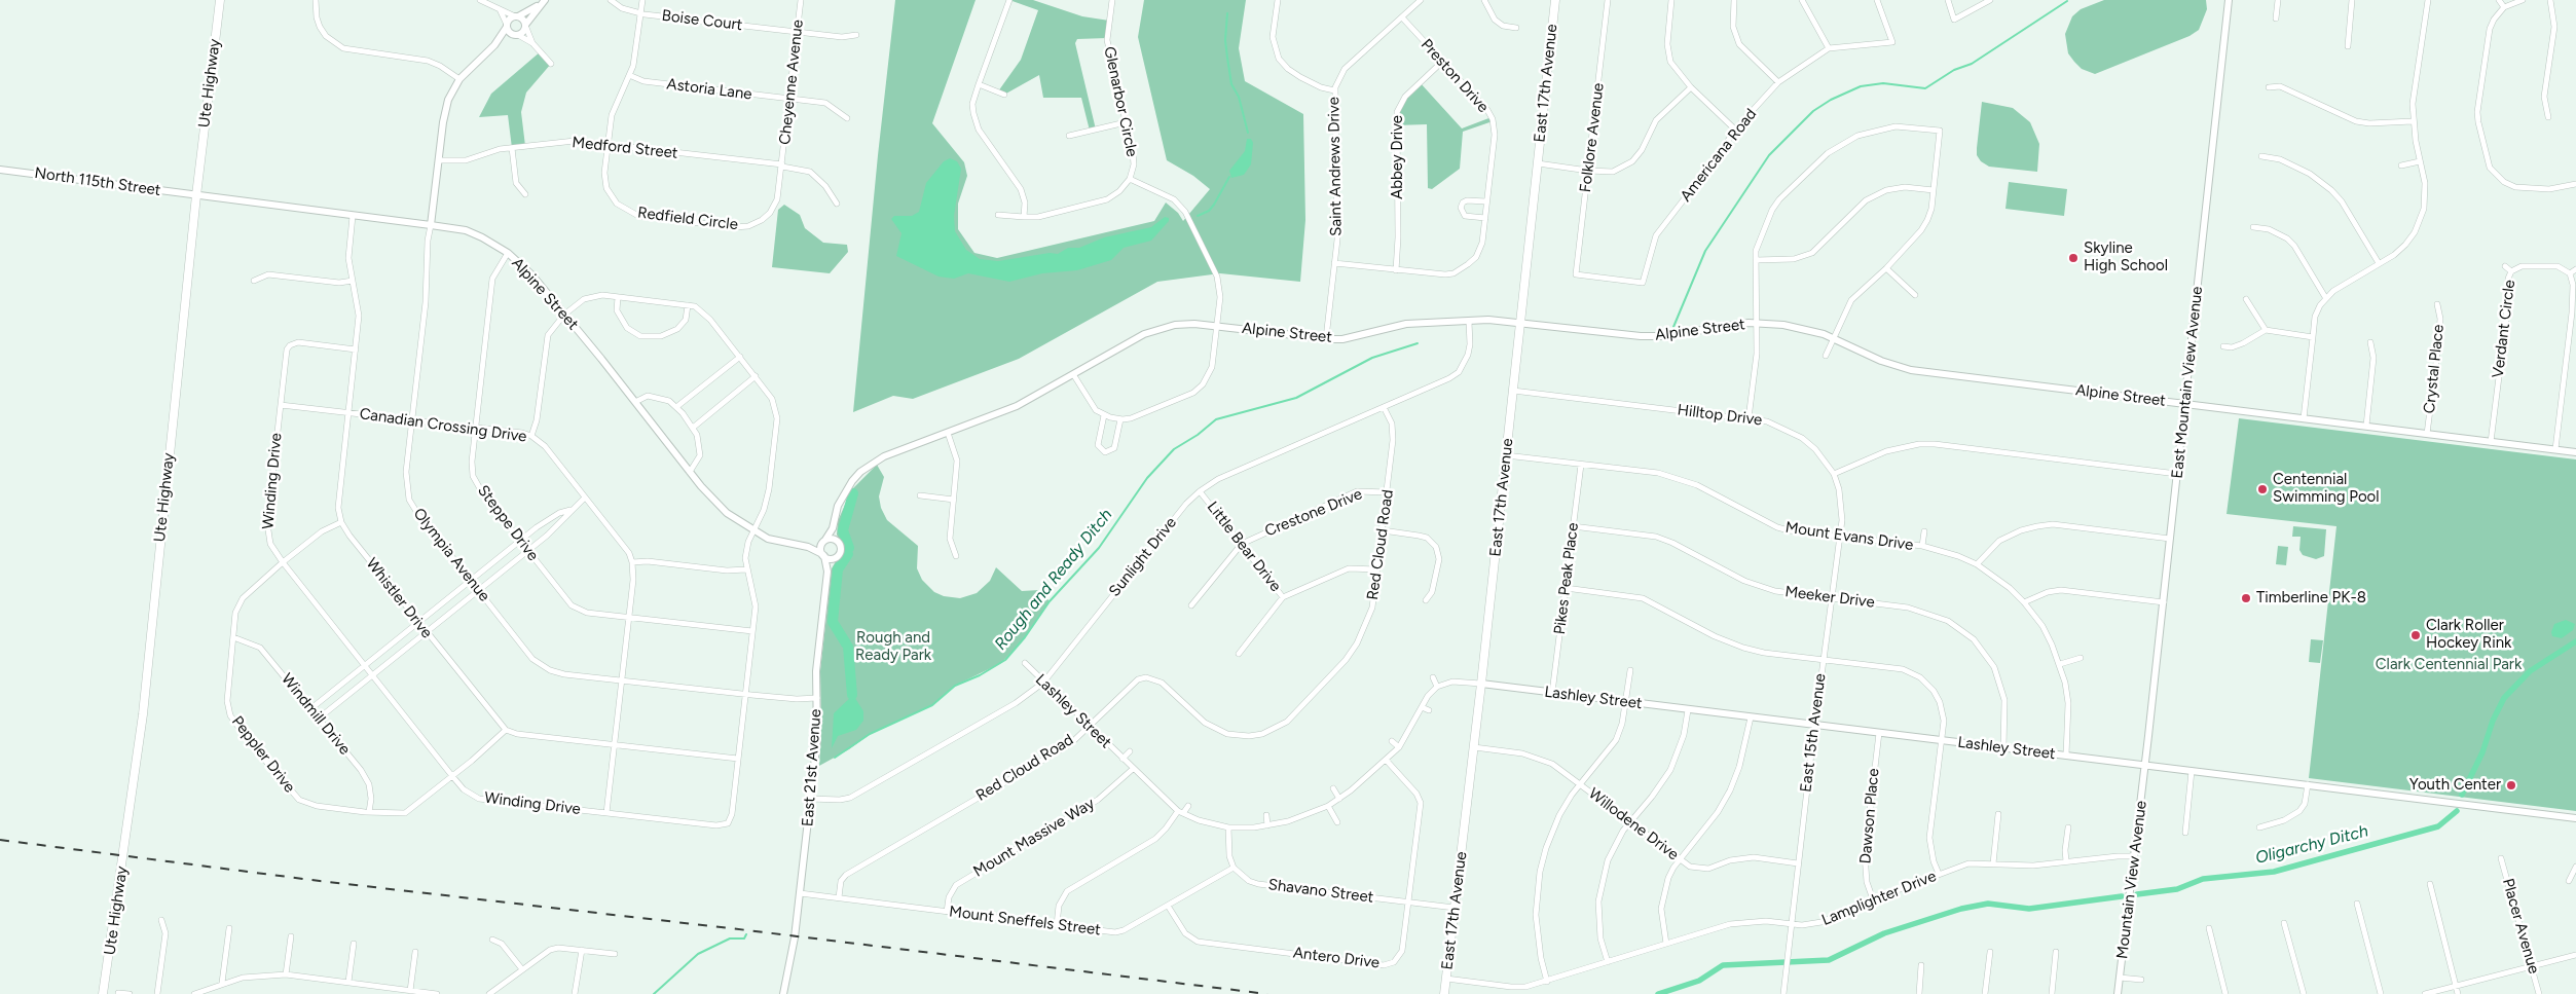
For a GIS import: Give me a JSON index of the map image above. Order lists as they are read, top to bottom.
{
  "streets": {
    "main road": ["Ute Highway", "East 17th Avenue"],
    "street": [
      "Boise Court",
      "Preston Drive",
      "Cheyenne Avenue",
      "Astoria Lane",
      "Glenarbor Circle",
      "Folklore Avenue",
      "Medford Street",
      "Americana Road",
      "Abbey Drive",
      "Saint Andrews Drive",
      "North 115th Street",
      "Redfield Circle",
      "Alpine Street",
      "Verdant Circle",
      "Crystal Place",
      "East Mountain View Avenue",
      "Hilltop Drive",
      "Canadian Crossing Drive",
      "Winding Drive",
      "Crestone Drive",
      "Steppe Drive",
      "Mount Evans Drive",
      "Red Cloud Road",
      "Little Bear Drive",
      "Olympia Avenue",
      "Sunlight Drive",
      "Pikes Peak Place",
      "Meeker Drive",
      "Whistler Drive",
      "Lashley Street",
      "Windmill Drive",
      "East 15th Avenue",
      "Peppler Drive",
      "East 21st Avenue",
      "Dawson Place",
      "Willodene Drive",
      "Mount Massive Way",
      "Mountain View Avenue",
      "Shavano Street",
      "Lamplighter Drive",
      "Mount Sneffels Street",
      "Placer Avenue",
      "Antero Drive"
    ]
  },
  "crossings": [
    ["Boise Court", "Cheyenne Avenue"],
    ["Boise Court", "Redfield Circle"],
    ["Preston Drive", "Abbey Drive"],
    ["Preston Drive", "Saint Andrews Drive"],
    ["Cheyenne Avenue", "Astoria Lane"],
    ["Cheyenne Avenue", "Medford Street"],
    ["Cheyenne Avenue", "Redfield Circle"],
    ["Ute Highway", "North 115th Street"],
    ["Ute Highway", "Alpine Street"],
    ["East 17th Avenue", "Alpine Street"],
    ["East 17th Avenue", "Hilltop Drive"],
    ["East 17th Avenue", "Mount Evans Drive"],
    ["East 17th Avenue", "Lashley Street"],
    ["East 17th Avenue", "Willodene Drive"],
    ["East 17th Avenue", "Shavano Street"],
    ["East 17th Avenue", "Lamplighter Drive"],
    ["Astoria Lane", "Redfield Circle"],
    ["Folklore Avenue", "Americana Road"],
    ["Medford Street", "Redfield Circle"],
    ["Medford Street", "Olympia Avenue"],
    ["Saint Andrews Drive", "Alpine Street"],
    ["North 115th Street", "Alpine Street"],
    ["Alpine Street", "Verdant Circle"],
    ["Alpine Street", "Crystal Place"],
    ["Alpine Street", "East Mountain View Avenue"],
    ["Alpine Street", "Winding Drive"],
    ["Alpine Street", "Steppe Drive"],
    ["Alpine Street", "Olympia Avenue"],
    ["Alpine Street", "Sunlight Drive"],
    ["Alpine Street", "Whistler Drive"],
    ["Alpine Street", "East 21st Avenue"],
    ["East Mountain View Avenue", "Lashley Street"],
    ["East Mountain View Avenue", "Mountain View Avenue"],
    ["Hilltop Drive", "East 15th Avenue"],
    ["Canadian Crossing Drive", "Winding Drive"],
    ["Canadian Crossing Drive", "Steppe Drive"],
    ["Canadian Crossing Drive", "Olympia Avenue"],
    ["Canadian Crossing Drive", "Whistler Drive"],
    ["Winding Drive", "Steppe Drive"],
    ["Winding Drive", "Olympia Avenue"],
    ["Winding Drive", "Whistler Drive"],
    ["Winding Drive", "Peppler Drive"],
    ["Crestone Drive", "Red Cloud Road"],
    ["Crestone Drive", "Little Bear Drive"],
    ["Mount Evans Drive", "Pikes Peak Place"],
    ["Mount Evans Drive", "Lashley Street"],
    ["Mount Evans Drive", "East 15th Avenue"],
    ["Red Cloud Road", "Little Bear Drive"],
    ["Red Cloud Road", "Sunlight Drive"],
    ["Red Cloud Road", "Lashley Street"],
    ["Red Cloud Road", "Mount Sneffels Street"],
    ["Little Bear Drive", "Sunlight Drive"],
    ["Olympia Avenue", "East 21st Avenue"],
    ["Sunlight Drive", "Lashley Street"],
    ["Sunlight Drive", "East 21st Avenue"],
    ["Pikes Peak Place", "Meeker Drive"],
    ["Pikes Peak Place", "Lashley Street"],
    ["Meeker Drive", "Lashley Street"],
    ["Meeker Drive", "East 15th Avenue"],
    ["Whistler Drive", "Peppler Drive"],
    ["Lashley Street", "East 15th Avenue"],
    ["Lashley Street", "Dawson Place"],
    ["Lashley Street", "Mount Massive Way"],
    ["Lashley Street", "Mountain View Avenue"],
    ["Lashley Street", "Antero Drive"],
    ["Windmill Drive", "Peppler Drive"],
    ["East 15th Avenue", "Willodene Drive"],
    ["East 15th Avenue", "Lamplighter Drive"],
    ["East 21st Avenue", "Mount Sneffels Street"],
    ["Dawson Place", "Lamplighter Drive"],
    ["Mount Massive Way", "Mount Sneffels Street"],
    ["Mountain View Avenue", "Lamplighter Drive"],
    ["Shavano Street", "Mount Sneffels Street"],
    ["Shavano Street", "Antero Drive"]
  ],
  "water": ["Rough and Ready Ditch", "Oligarchy Ditch"],
  "parks": ["Rough and Ready Park", "Clark Centennial Park"],
  "places": [
    "Skyline High School",
    "Centennial Swimming Pool",
    "Timberline PK-8",
    "Clark Roller Hockey Rink",
    "Youth Center"
  ]
}
